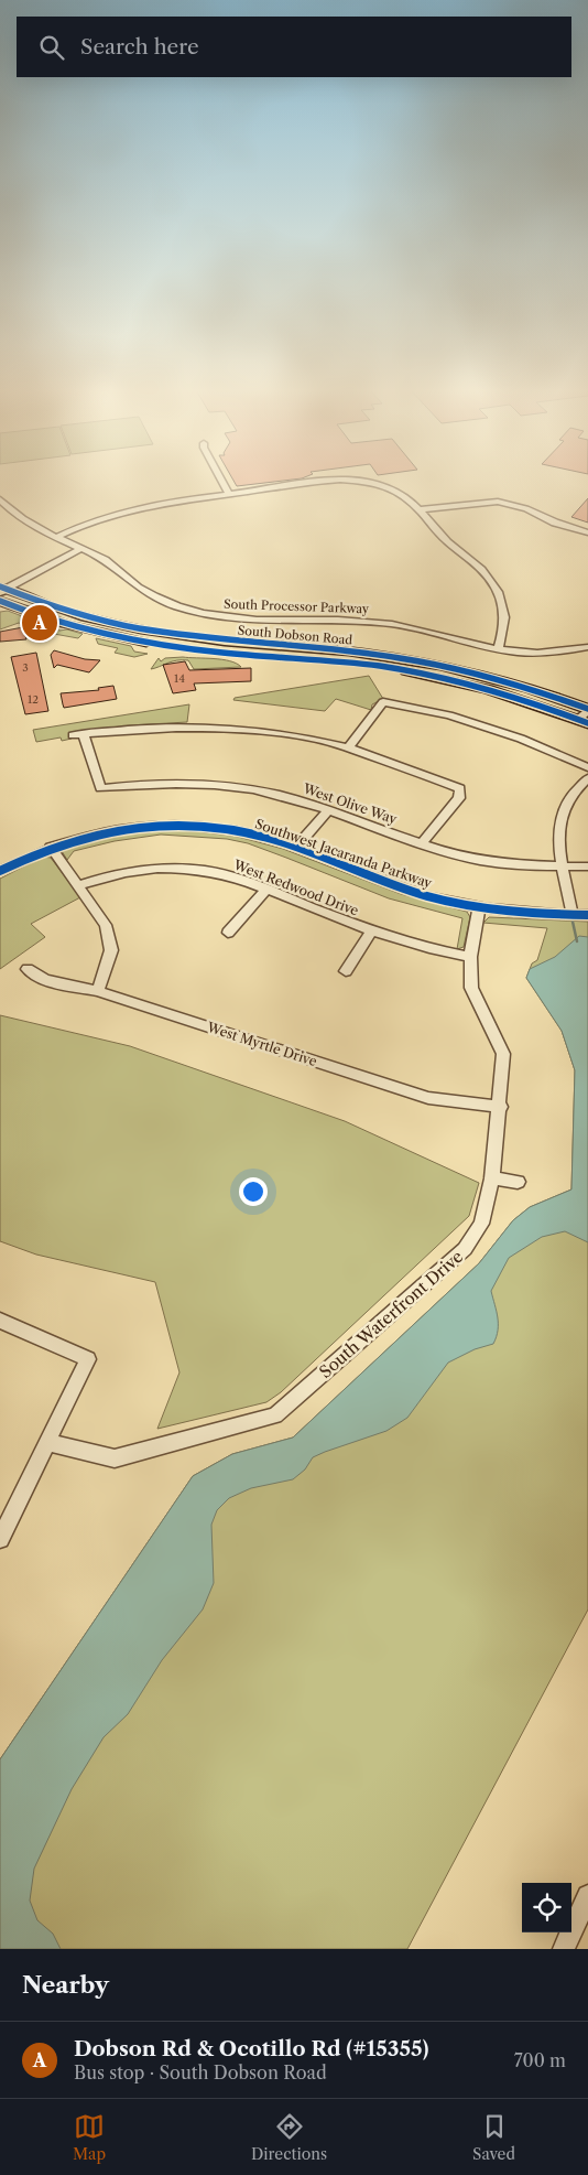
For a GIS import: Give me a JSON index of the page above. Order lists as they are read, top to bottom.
{
  "streets": {
    "main road": ["South Dobson Road"],
    "street": [
      "South Processor Parkway",
      "West Olive Way",
      "Southwest Jacaranda Parkway",
      "West Redwood Drive",
      "West Myrtle Drive",
      "South Waterfront Drive"
    ]
  },
  "crossings": [
    ["Southwest Jacaranda Parkway", "South Waterfront Drive"],
    ["West Redwood Drive", "South Waterfront Drive"],
    ["West Myrtle Drive", "South Waterfront Drive"]
  ],
  "house_numbers": ["3", "14", "12"],
  "page": {
    "search": "Search here",
    "pins": "A",
    "heading": "Nearby",
    "list": [
      {
        "mark": "A",
        "name": "Dobson Rd & Ocotillo Rd (#15355)",
        "note": "Bus stop · South Dobson Road",
        "value": "700 m"
      }
    ],
    "nav": ["Map", "Directions", "Saved"]
  }
}
